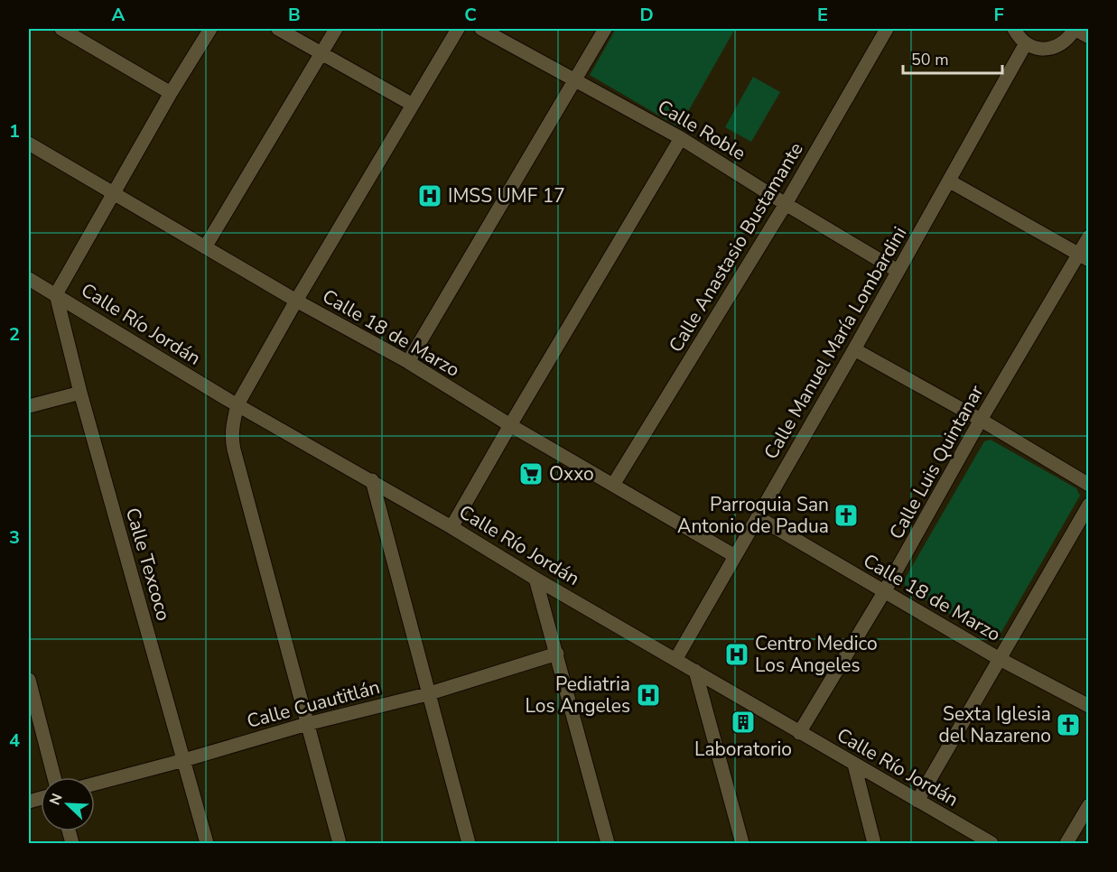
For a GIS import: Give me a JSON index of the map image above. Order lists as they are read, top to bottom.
{
  "streets": {
    "street": [
      "Calle Roble",
      "Calle Anastasio Bustamante",
      "Calle Río Jordán",
      "Calle 18 de Marzo",
      "Calle Manuel María Lombardini",
      "Calle Luis Quintanar",
      "Calle Texcoco",
      "Calle Cuautitlán"
    ]
  },
  "crossings": [
    ["Calle Roble", "Calle Anastasio Bustamante"],
    ["Calle Roble", "Calle Manuel María Lombardini"],
    ["Calle Anastasio Bustamante", "Calle 18 de Marzo"],
    ["Calle Río Jordán", "Calle Manuel María Lombardini"],
    ["Calle Río Jordán", "Calle Luis Quintanar"],
    ["Calle Río Jordán", "Calle Texcoco"],
    ["Calle 18 de Marzo", "Calle Manuel María Lombardini"],
    ["Calle 18 de Marzo", "Calle Luis Quintanar"],
    ["Calle Texcoco", "Calle Cuautitlán"]
  ],
  "places": {
    "hospital": ["IMSS UMF 17", "Centro Medico Los Angeles", "Pediatria Los Angeles"],
    "supermarket": ["Oxxo"],
    "church": ["Parroquia San Antonio de Padua", "Sexta Iglesia del Nazareno"],
    "building": ["Laboratorio"]
  },
  "scale_bar": "50 m",
  "north": "top left",
  "grid": {
    "columns": [
      "A",
      "B",
      "C",
      "D",
      "E",
      "F"
    ],
    "rows": [
      "1",
      "2",
      "3",
      "4"
    ]
  }
}
